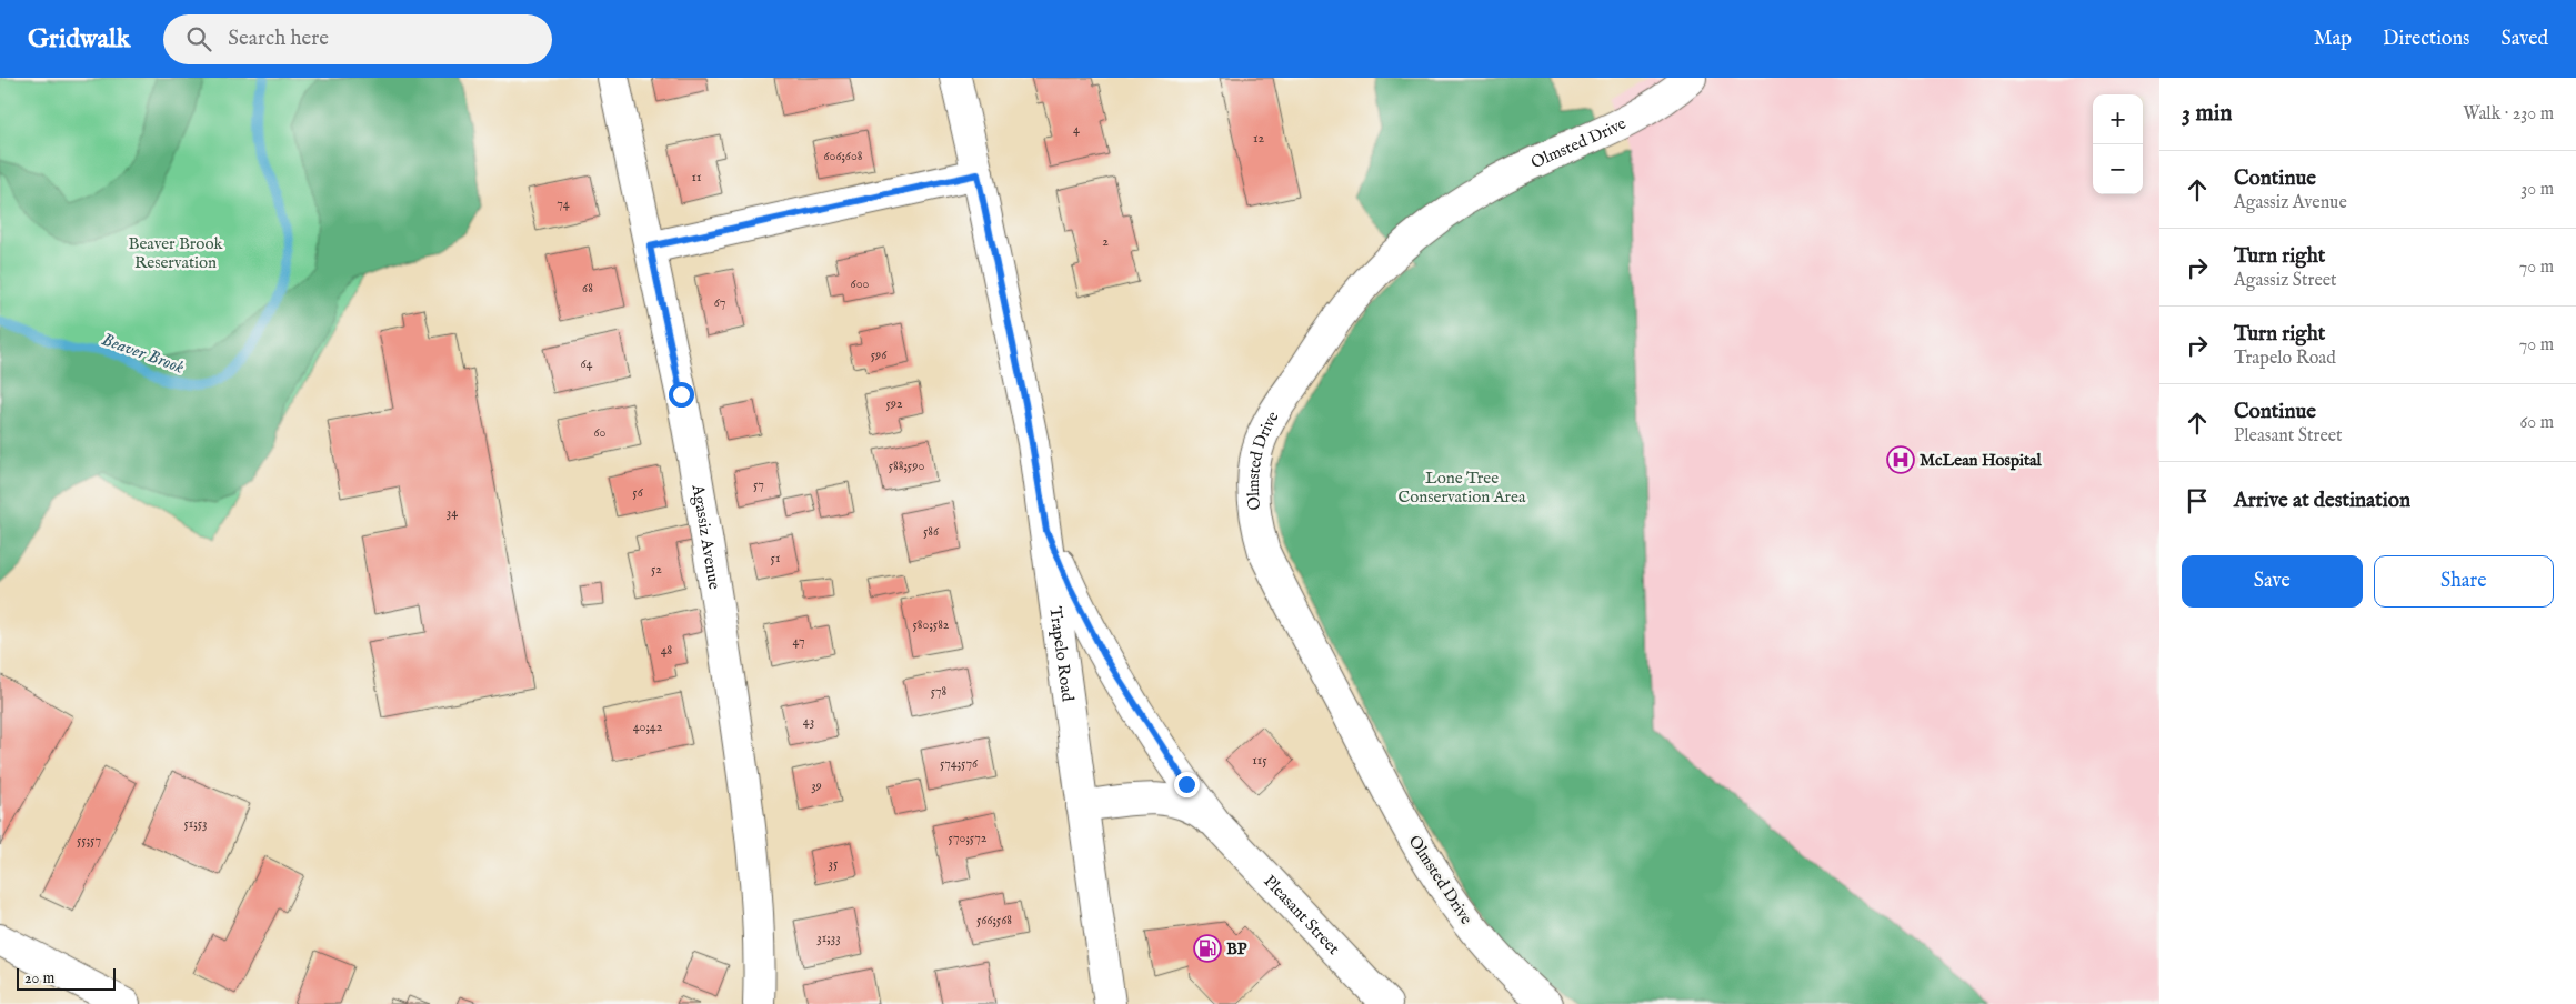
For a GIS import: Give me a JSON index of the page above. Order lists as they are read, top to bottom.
{
  "streets": {
    "street": [
      "Olmsted Drive",
      "Agassiz Avenue",
      "Trapelo Road",
      "Pleasant Street"
    ]
  },
  "crossings": [
    ["Trapelo Road", "Pleasant Street"]
  ],
  "water": ["Beaver Brook"],
  "parks": ["Beaver Brook Reservation", "Lone Tree Conservation Area"],
  "places": {
    "hospital": ["McLean Hospital"],
    "fuel station": ["BP"]
  },
  "house_numbers": [
    "4",
    "12",
    "606;608",
    "11",
    "74",
    "2",
    "600",
    "68",
    "67",
    "596",
    "64",
    "592",
    "60",
    "588;590",
    "57",
    "56",
    "34",
    "586",
    "51",
    "52",
    "580;582",
    "47",
    "48",
    "578",
    "43",
    "40;42",
    "115",
    "574;576",
    "39",
    "51;53",
    "570;572",
    "55;57",
    "35",
    "566;568",
    "31;33"
  ],
  "scale_bar": "20 m",
  "page": {
    "header": "Gridwalk",
    "search": "Search here",
    "nav": ["Map", "Directions", "Saved"],
    "heading": ["3 min", "Walk · 230 m"],
    "map_buttons": ["+", "−"],
    "list": [
      ["Continue", "Agassiz Avenue", "30 m"],
      ["Turn right", "Agassiz Street", "70 m"],
      ["Turn right", "Trapelo Road", "70 m"],
      ["Continue", "Pleasant Street", "60 m"],
      "Arrive at destination"
    ],
    "buttons": ["Save", "Share"],
    "scale": "20 m"
  }
}
